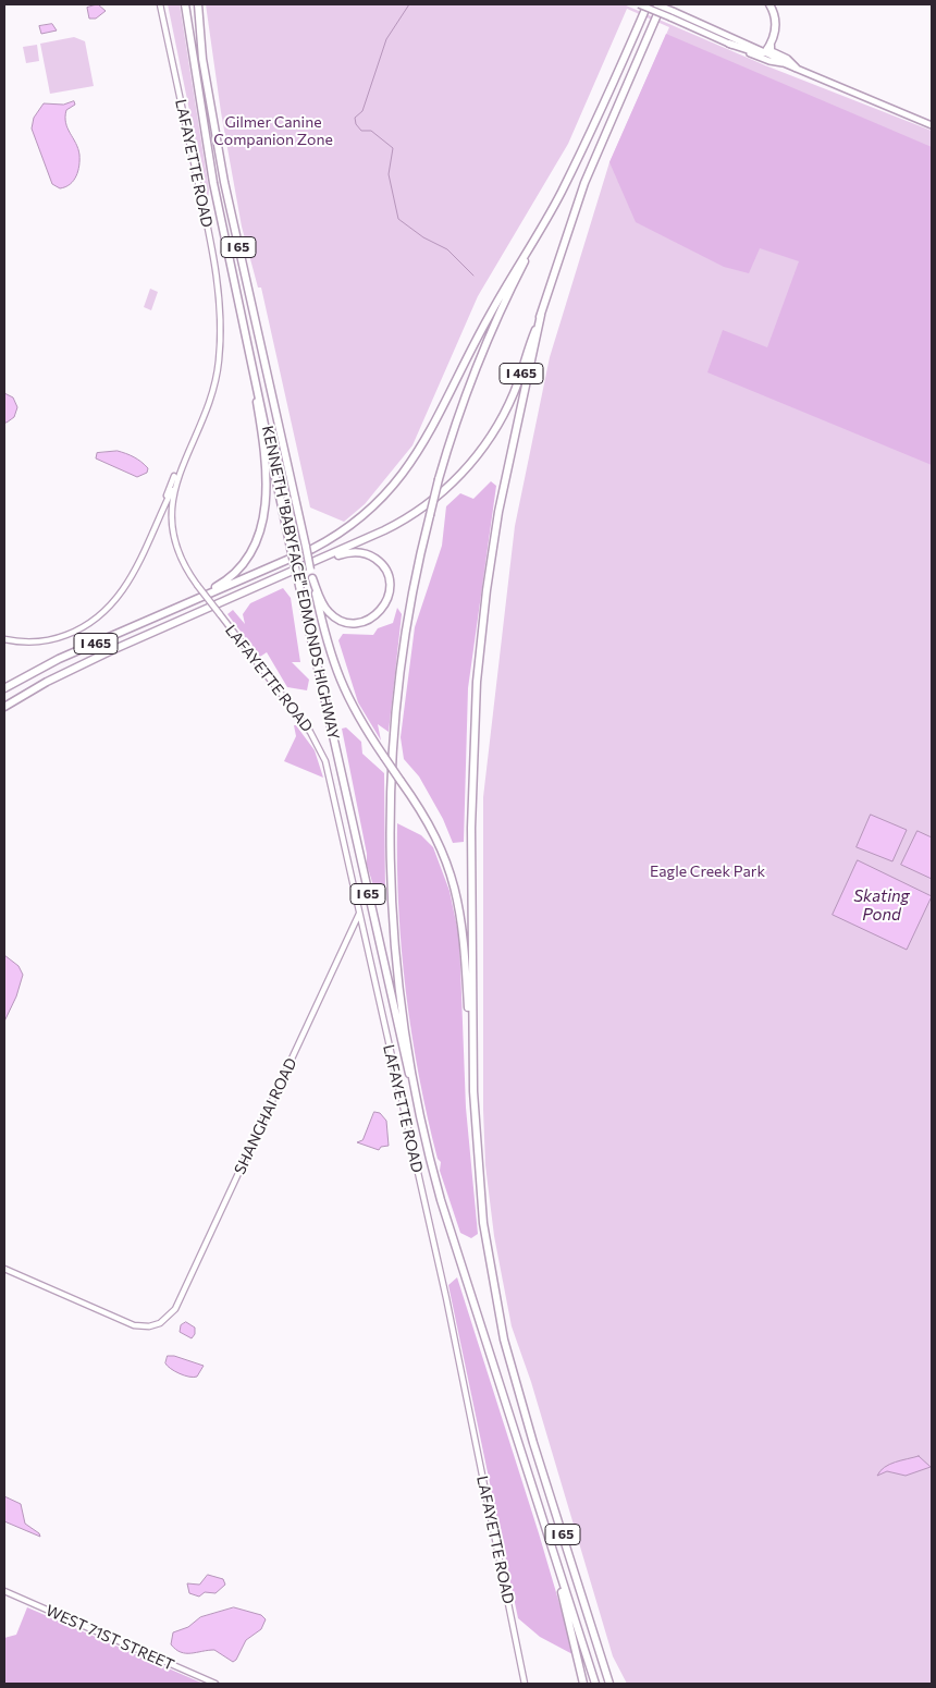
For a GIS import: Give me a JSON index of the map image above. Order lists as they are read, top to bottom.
{
  "streets": {
    "highway": ["I 65", "I 465", "KENNETH \"BABYFACE\" EDMONDS HIGHWAY"],
    "main road": ["LAFAYETTE ROAD", "SHANGHAI ROAD", "WEST 71ST STREET"]
  },
  "crossings": [
    ["LAFAYETTE ROAD", "SHANGHAI ROAD"],
    ["I 65", "KENNETH \"BABYFACE\" EDMONDS HIGHWAY"]
  ],
  "water": ["Skating Pond"],
  "parks": ["Gilmer Canine Companion Zone", "Eagle Creek Park"]
}
